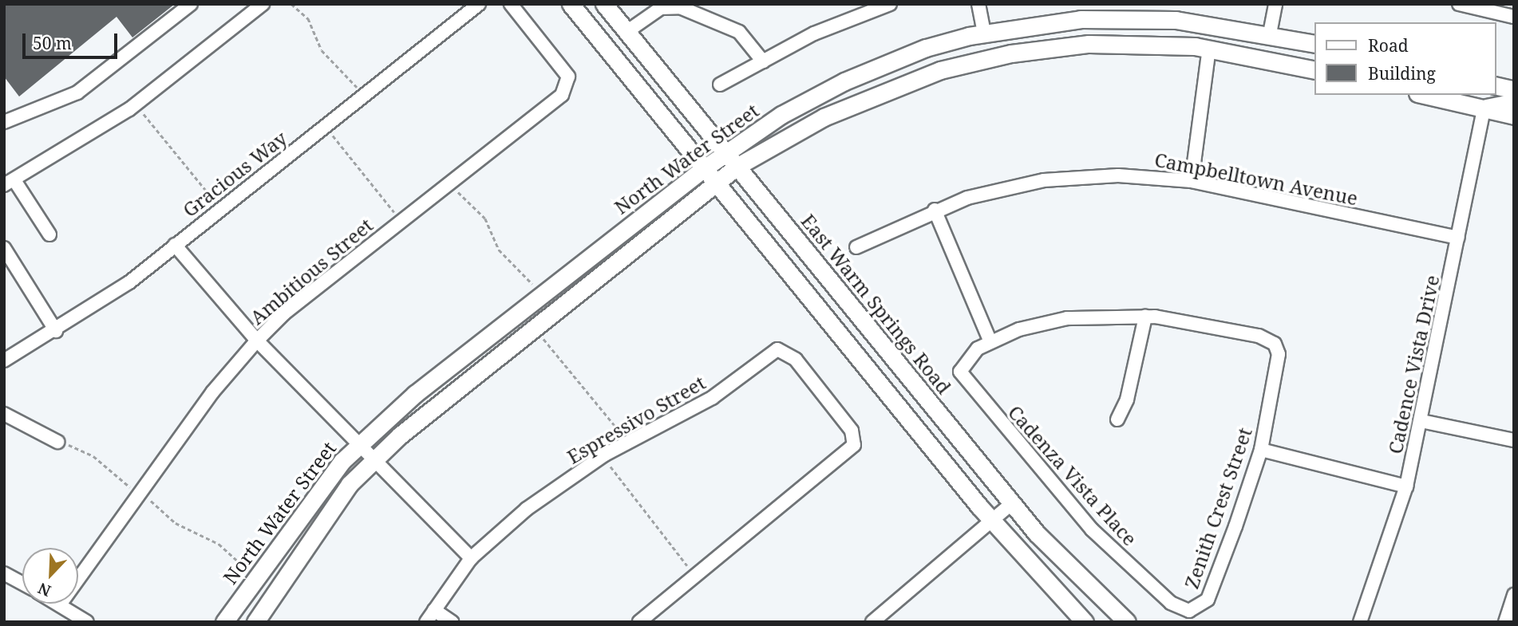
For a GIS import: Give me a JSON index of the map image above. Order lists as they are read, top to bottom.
{
  "streets": {
    "main road": ["North Water Street", "East Warm Springs Road"],
    "street": [
      "Gracious Way",
      "Campbelltown Avenue",
      "Ambitious Street",
      "Cadence Vista Drive",
      "Espressivo Street",
      "Cadenza Vista Place",
      "Zenith Crest Street"
    ]
  },
  "crossings": [
    ["North Water Street", "East Warm Springs Road"],
    ["Campbelltown Avenue", "Cadence Vista Drive"],
    ["Cadenza Vista Place", "Zenith Crest Street"]
  ],
  "legend": ["Road", "Building"],
  "scale_bar": "50 m",
  "north": "bottom left"
}
